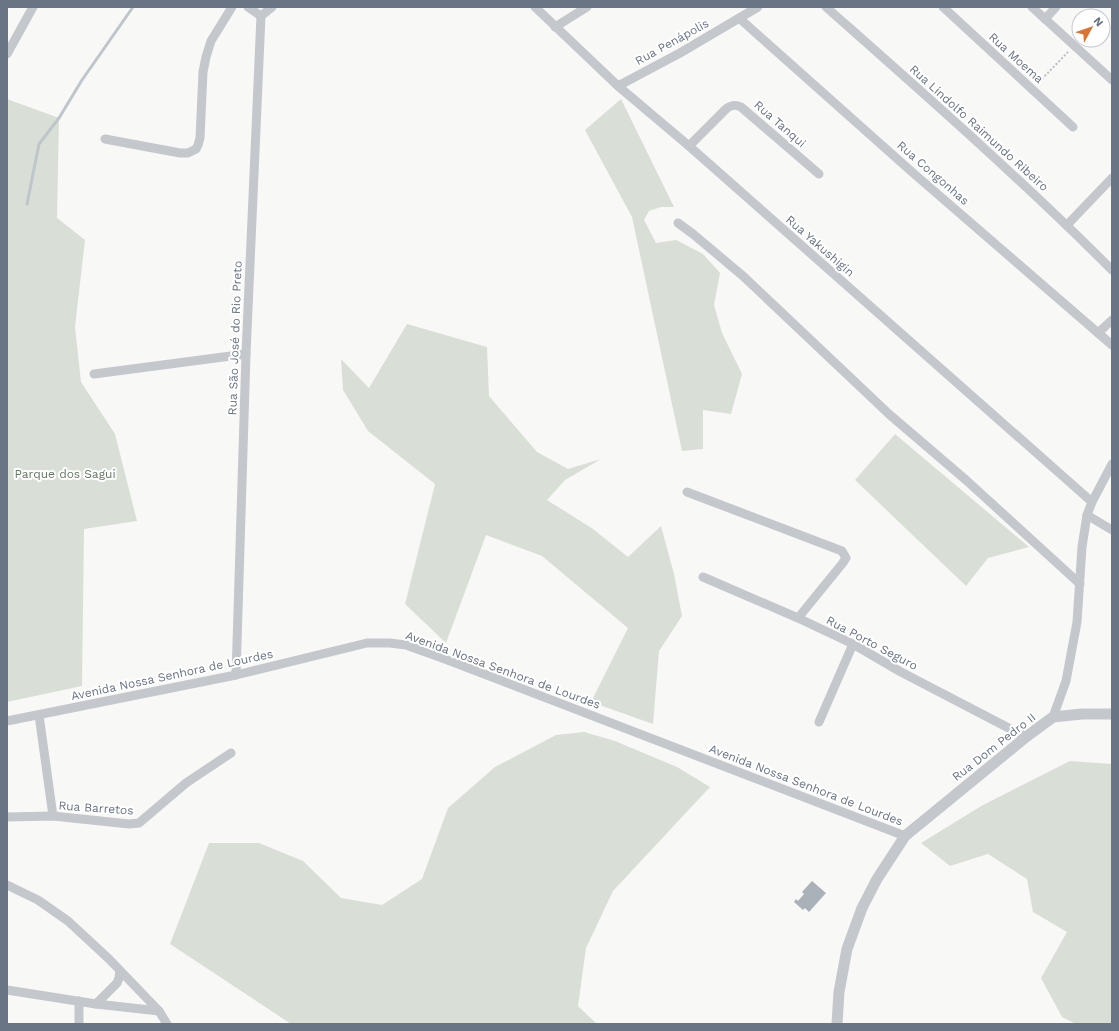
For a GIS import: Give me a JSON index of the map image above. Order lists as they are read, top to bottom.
{
  "streets": {
    "street": [
      "Rua Penápolis",
      "Rua Moema",
      "Rua Tanqui",
      "Rua Lindolfo Raimundo Ribeiro",
      "Rua Congonhas",
      "Rua Yakushigin",
      "Rua São José do Rio Preto",
      "Rua Porto Seguro",
      "Avenida Nossa Senhora de Lourdes",
      "Rua Dom Pedro II",
      "Rua Barretos"
    ]
  },
  "crossings": [
    ["Rua Penápolis", "Rua Congonhas"],
    ["Rua Penápolis", "Rua Yakushigin"],
    ["Rua Tanqui", "Rua Yakushigin"],
    ["Rua Yakushigin", "Rua Dom Pedro II"],
    ["Rua São José do Rio Preto", "Avenida Nossa Senhora de Lourdes"],
    ["Rua Porto Seguro", "Rua Dom Pedro II"],
    ["Avenida Nossa Senhora de Lourdes", "Rua Dom Pedro II"]
  ],
  "parks": ["Parque dos Sagui"],
  "north": "top right"
}
